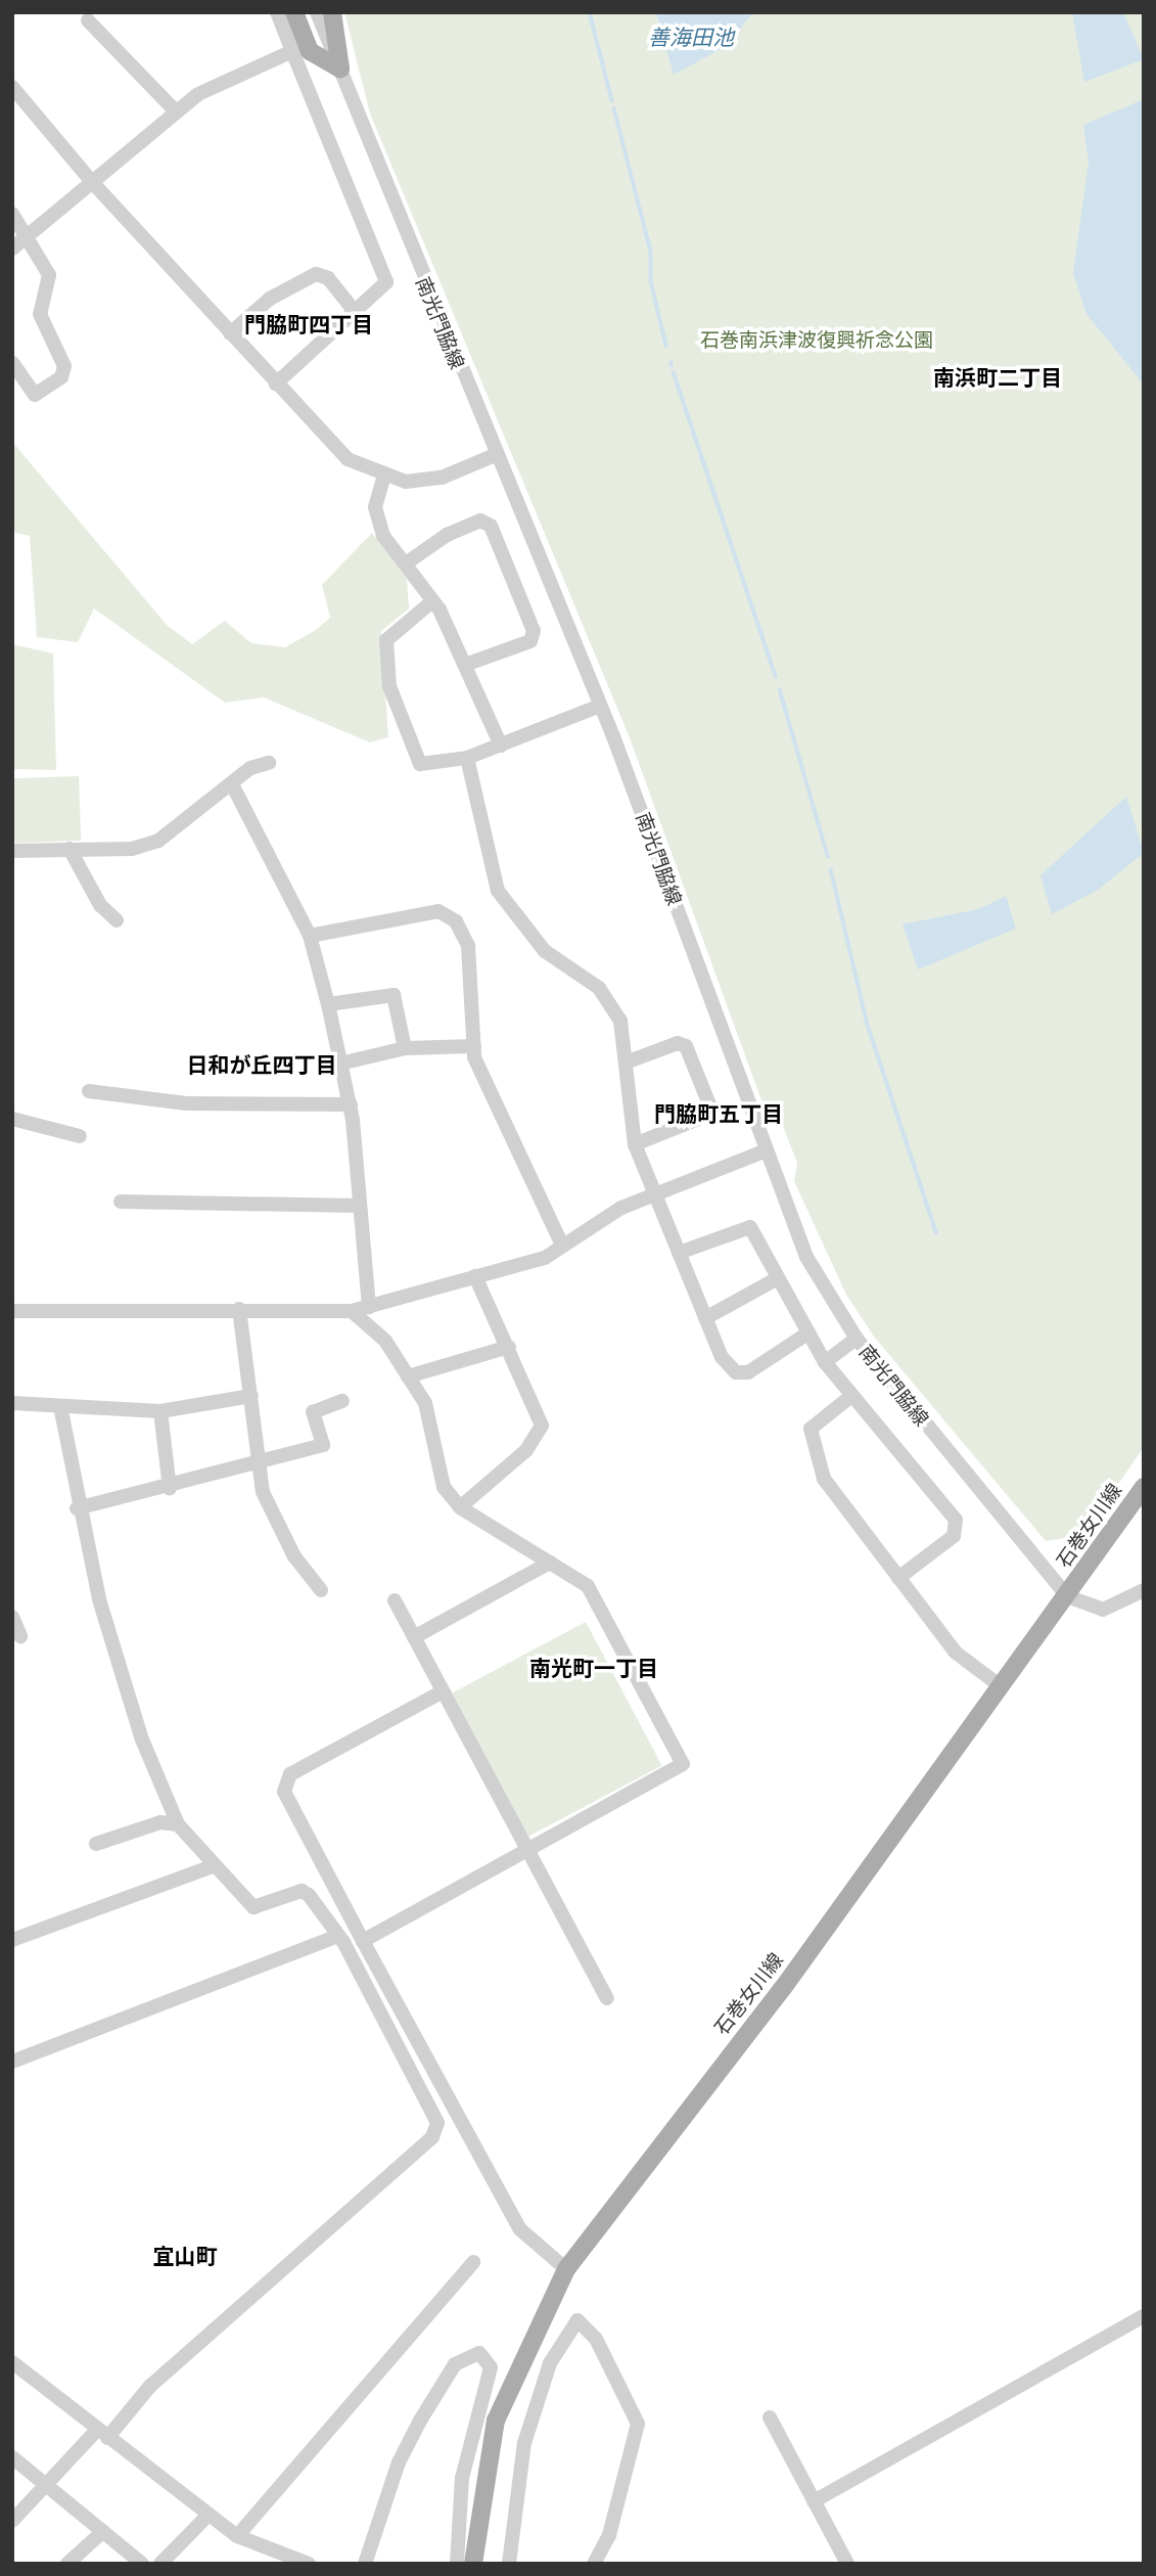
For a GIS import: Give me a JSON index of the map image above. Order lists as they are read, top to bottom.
{
  "streets": {
    "main road": ["石巻女川線"],
    "street": ["南光門脇線"]
  },
  "crossings": [
    ["南光門脇線", "石巻女川線"]
  ],
  "districts": [
    "門脇町四丁目",
    "南浜町二丁目",
    "日和が丘四丁目",
    "門脇町五丁目",
    "南光町一丁目",
    "宜山町"
  ],
  "water": ["善海田池"],
  "parks": ["石巻南浜津波復興祈念公園"]
}
